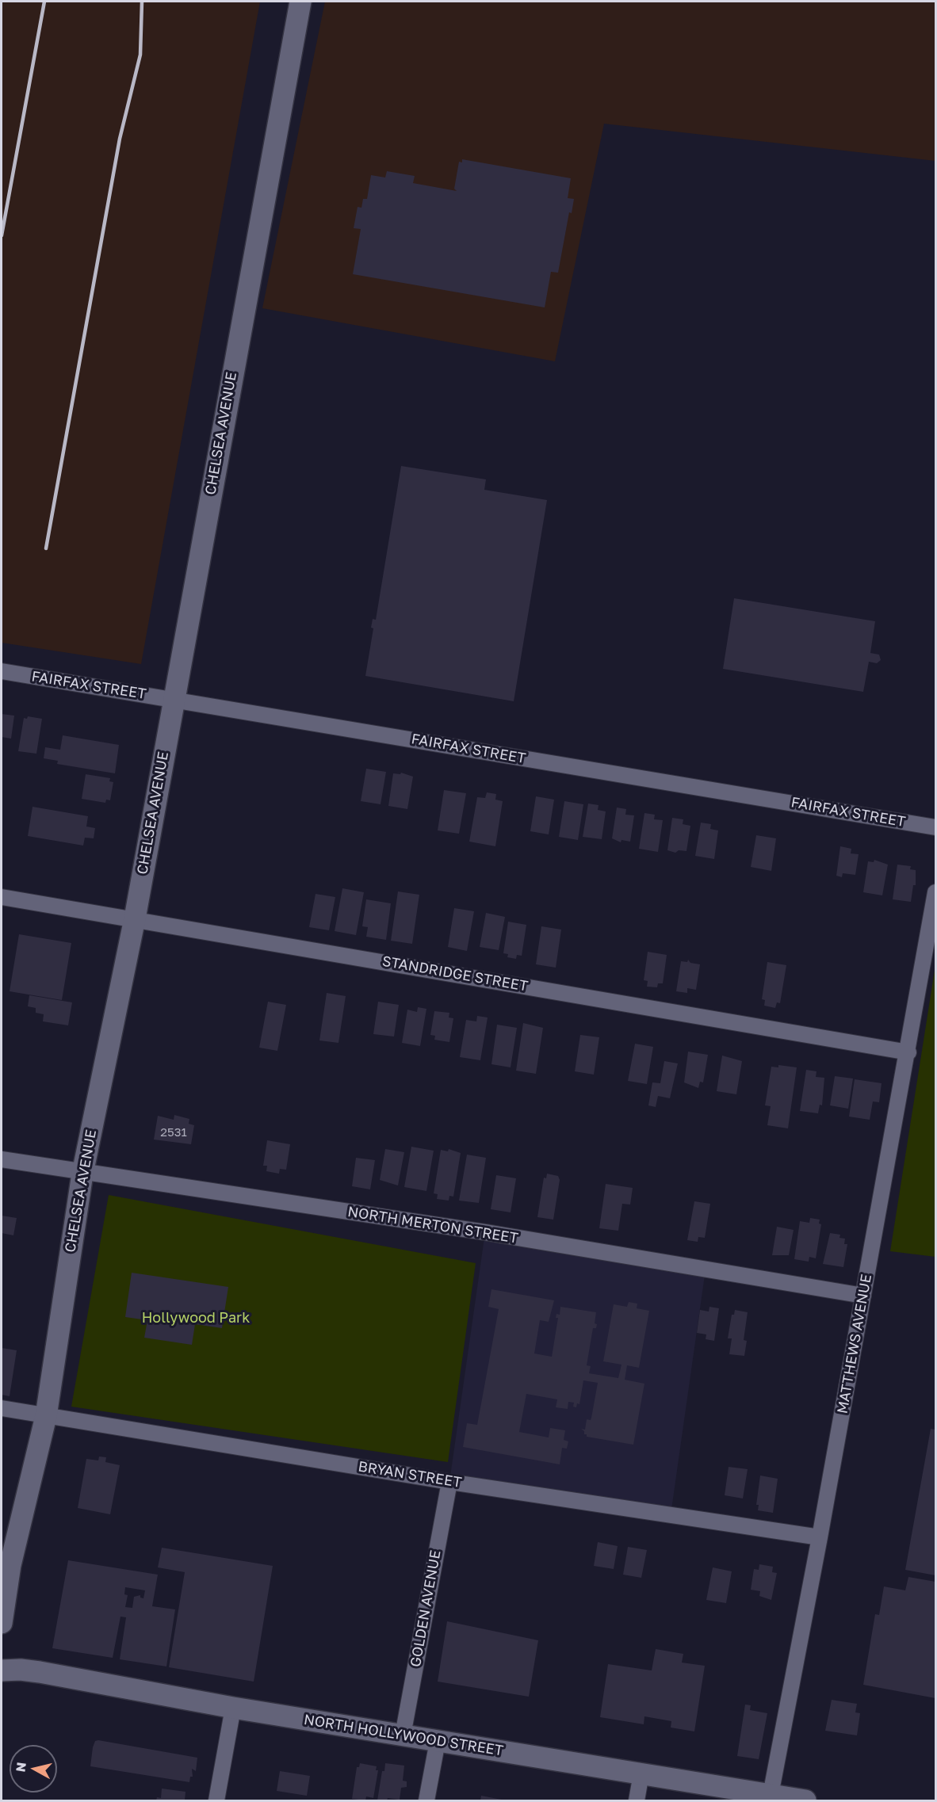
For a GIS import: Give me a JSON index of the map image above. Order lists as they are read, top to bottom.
{
  "streets": {
    "main road": ["CHELSEA AVENUE", "NORTH HOLLYWOOD STREET"],
    "street": [
      "FAIRFAX STREET",
      "STANDRIDGE STREET",
      "NORTH MERTON STREET",
      "MATTHEWS AVENUE",
      "BRYAN STREET",
      "GOLDEN AVENUE"
    ]
  },
  "crossings": [
    ["CHELSEA AVENUE", "FAIRFAX STREET"],
    ["CHELSEA AVENUE", "STANDRIDGE STREET"],
    ["CHELSEA AVENUE", "NORTH MERTON STREET"],
    ["CHELSEA AVENUE", "BRYAN STREET"],
    ["STANDRIDGE STREET", "MATTHEWS AVENUE"],
    ["NORTH MERTON STREET", "MATTHEWS AVENUE"],
    ["MATTHEWS AVENUE", "BRYAN STREET"],
    ["MATTHEWS AVENUE", "NORTH HOLLYWOOD STREET"],
    ["BRYAN STREET", "GOLDEN AVENUE"],
    ["GOLDEN AVENUE", "NORTH HOLLYWOOD STREET"]
  ],
  "parks": ["Hollywood Park"],
  "house_numbers": ["2531"],
  "north": "left"
}
